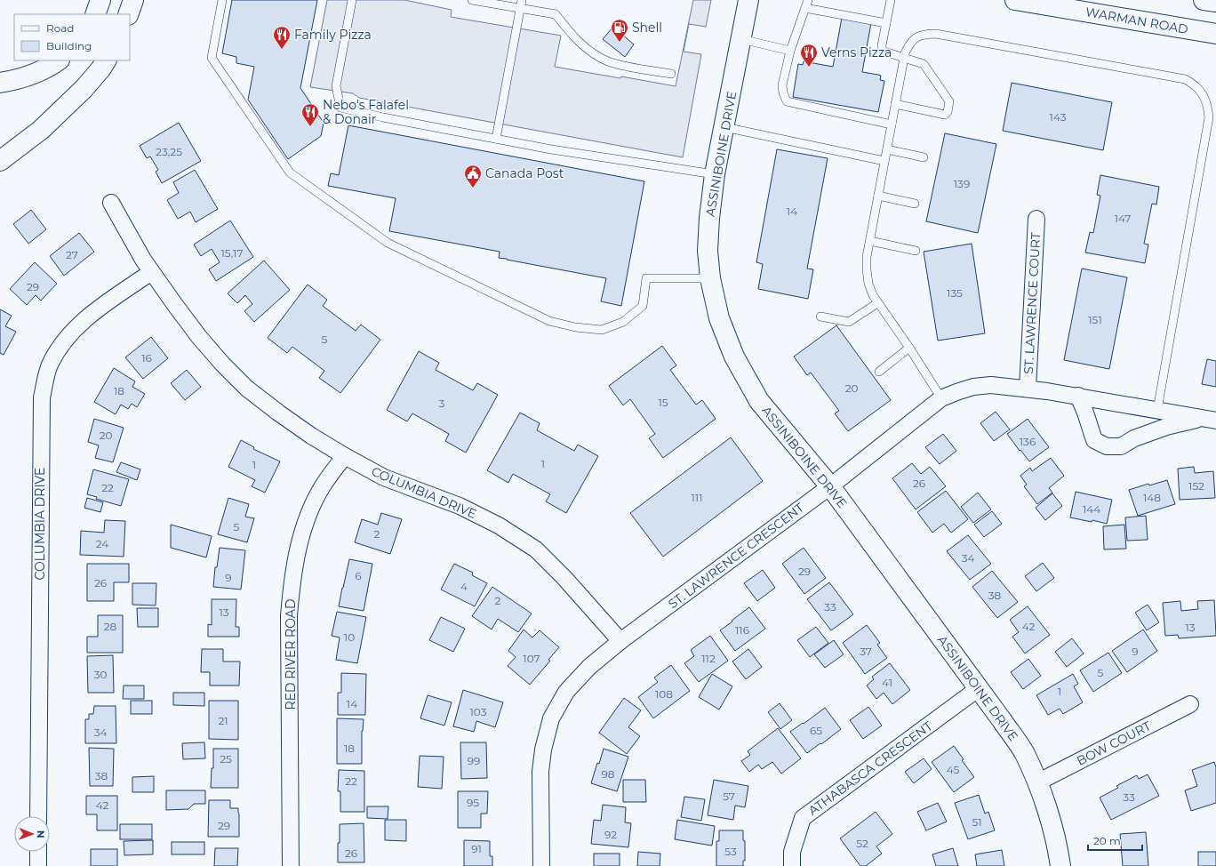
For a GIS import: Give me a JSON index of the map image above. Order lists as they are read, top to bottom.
{
  "streets": {
    "main road": ["WARMAN ROAD", "ASSINIBOINE DRIVE"],
    "street": [
      "ST. LAWRENCE COURT",
      "COLUMBIA DRIVE",
      "ST. LAWRENCE CRESCENT",
      "RED RIVER ROAD",
      "BOW COURT",
      "ATHABASCA CRESCENT"
    ]
  },
  "crossings": [
    ["ASSINIBOINE DRIVE", "ST. LAWRENCE CRESCENT"],
    ["ASSINIBOINE DRIVE", "BOW COURT"],
    ["ASSINIBOINE DRIVE", "ATHABASCA CRESCENT"],
    ["ST. LAWRENCE COURT", "ST. LAWRENCE CRESCENT"],
    ["COLUMBIA DRIVE", "ST. LAWRENCE CRESCENT"],
    ["COLUMBIA DRIVE", "RED RIVER ROAD"]
  ],
  "places": {
    "fuel station": ["Shell"],
    "restaurant": ["Family Pizza", "Verns Pizza", "Nebo's Falafel & Donair"],
    "public building": ["Canada Post"]
  },
  "house_numbers": [
    "143",
    "23,25",
    "139",
    "14",
    "147",
    "15,17",
    "27",
    "29",
    "135",
    "151",
    "5",
    "16",
    "20",
    "18",
    "15",
    "3",
    "20",
    "136",
    "1",
    "1",
    "26",
    "152",
    "22",
    "111",
    "148",
    "144",
    "5",
    "2",
    "24",
    "34",
    "29",
    "6",
    "9",
    "26",
    "4",
    "38",
    "2",
    "33",
    "13",
    "28",
    "42",
    "13",
    "116",
    "10",
    "37",
    "9",
    "107",
    "112",
    "5",
    "30",
    "41",
    "1",
    "108",
    "14",
    "103",
    "21",
    "65",
    "34",
    "18",
    "25",
    "99",
    "45",
    "98",
    "38",
    "22",
    "57",
    "33",
    "95",
    "42",
    "51",
    "29",
    "92",
    "52",
    "91",
    "53",
    "26"
  ],
  "legend": ["Road", "Building"],
  "scale_bar": "20 m",
  "north": "right"
}
